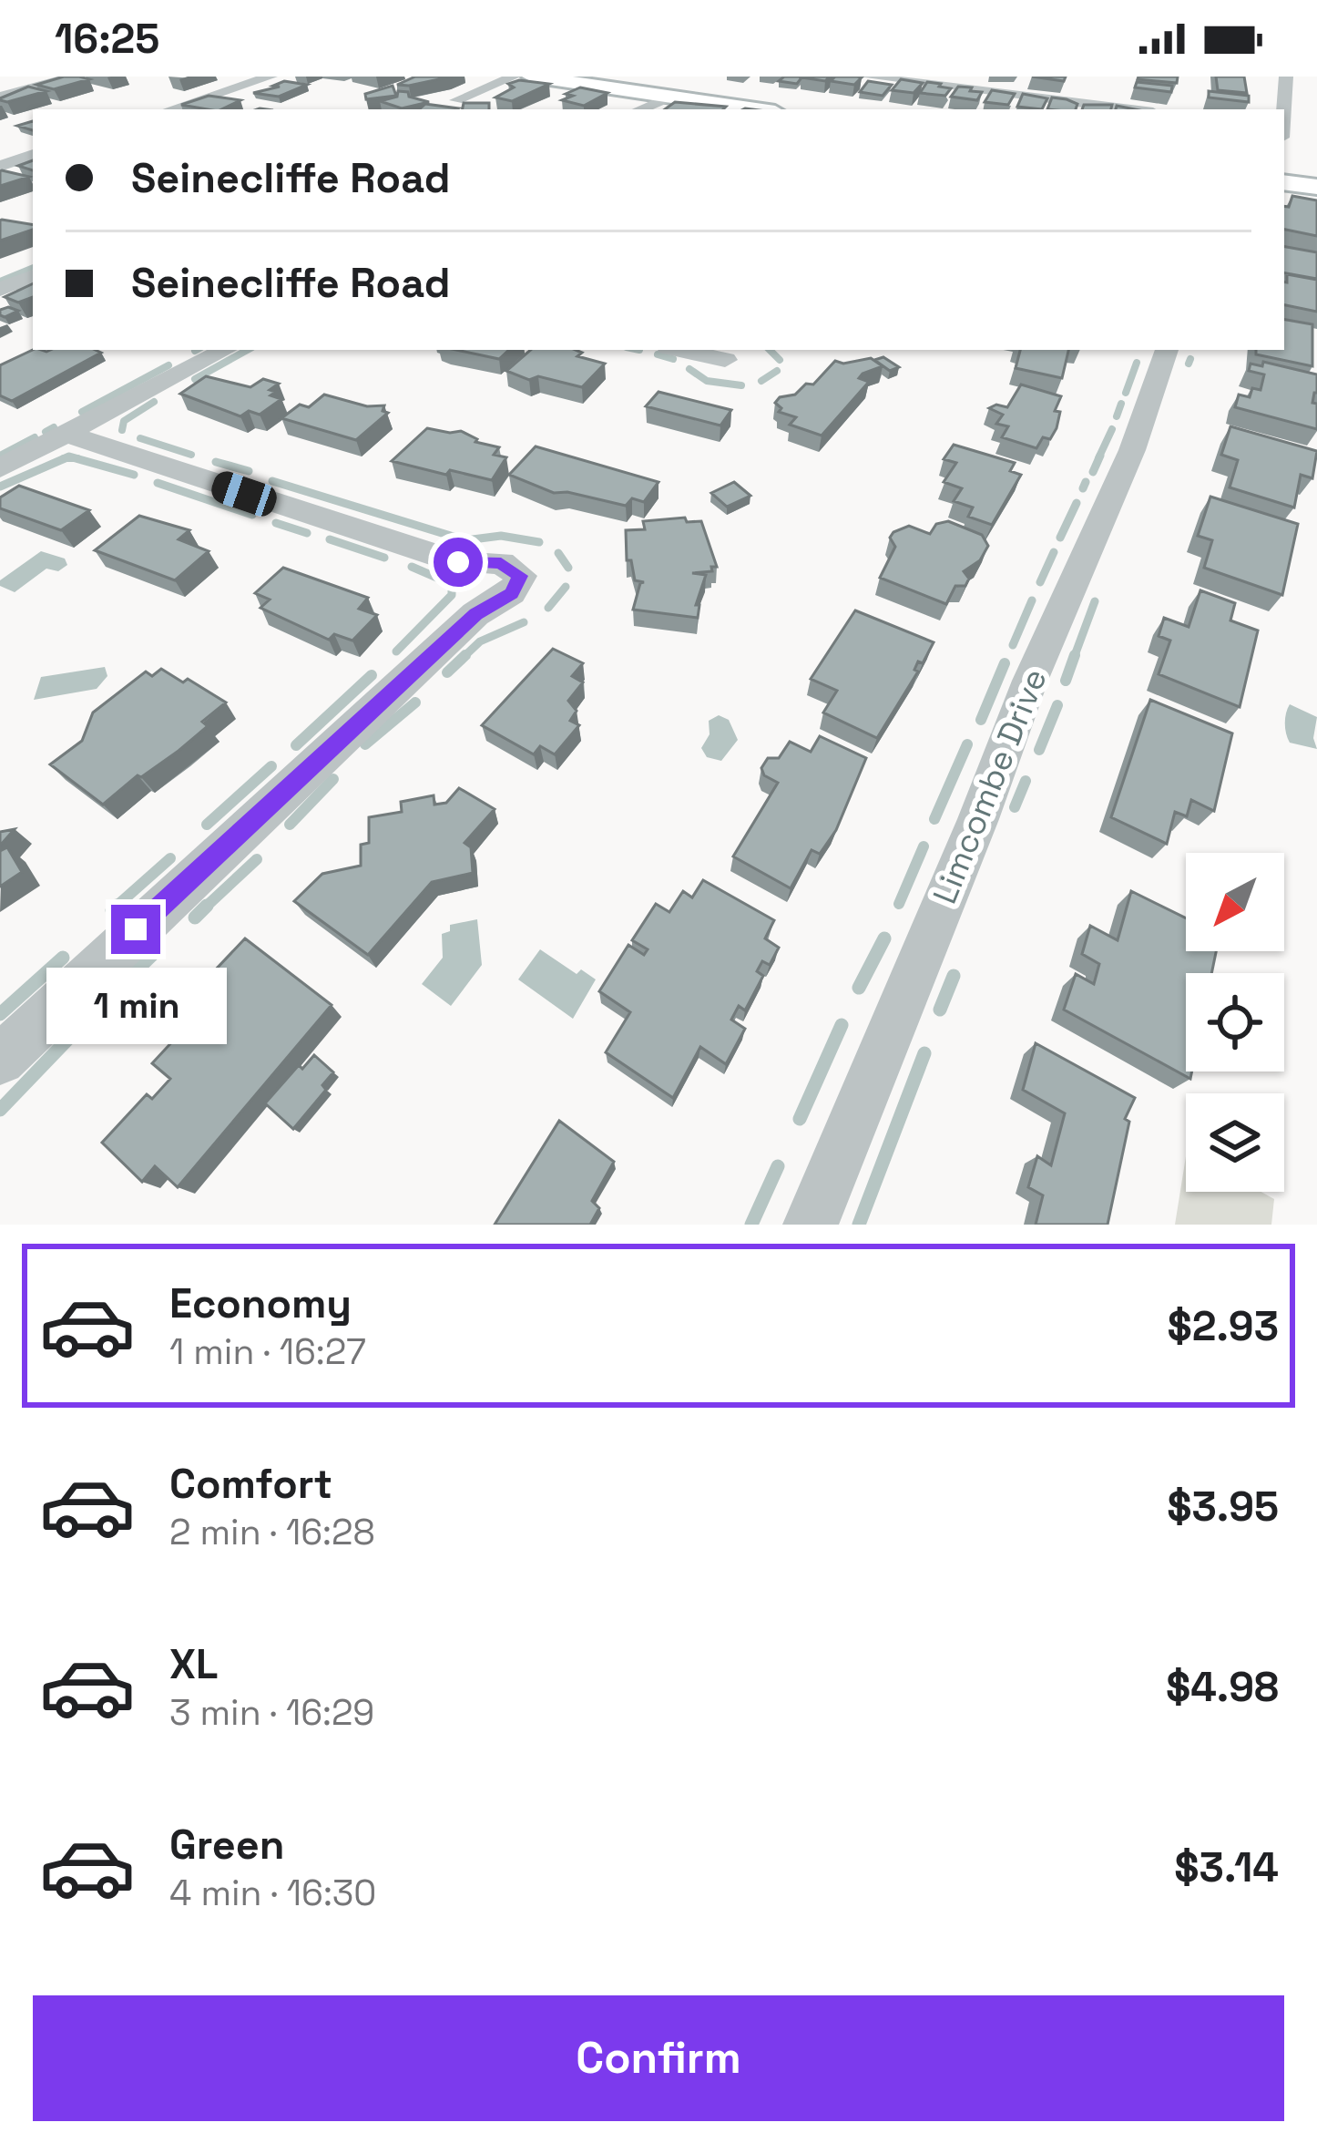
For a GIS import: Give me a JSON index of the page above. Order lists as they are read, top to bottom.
{
  "streets": {
    "street": ["Limcombe Drive"]
  },
  "north": "bottom left",
  "page": {
    "status": "16:25",
    "banner": ["Seinecliffe Road", "Seinecliffe Road"],
    "bubble": "1 min",
    "list": [
      {
        "name": "Economy",
        "note": "1 min · 16:27",
        "value": "$2.93"
      },
      {
        "name": "Comfort",
        "note": "2 min · 16:28",
        "value": "$3.95"
      },
      {
        "name": "XL",
        "note": "3 min · 16:29",
        "value": "$4.98"
      },
      {
        "name": "Green",
        "note": "4 min · 16:30",
        "value": "$3.14"
      }
    ],
    "buttons": "Confirm"
  }
}
